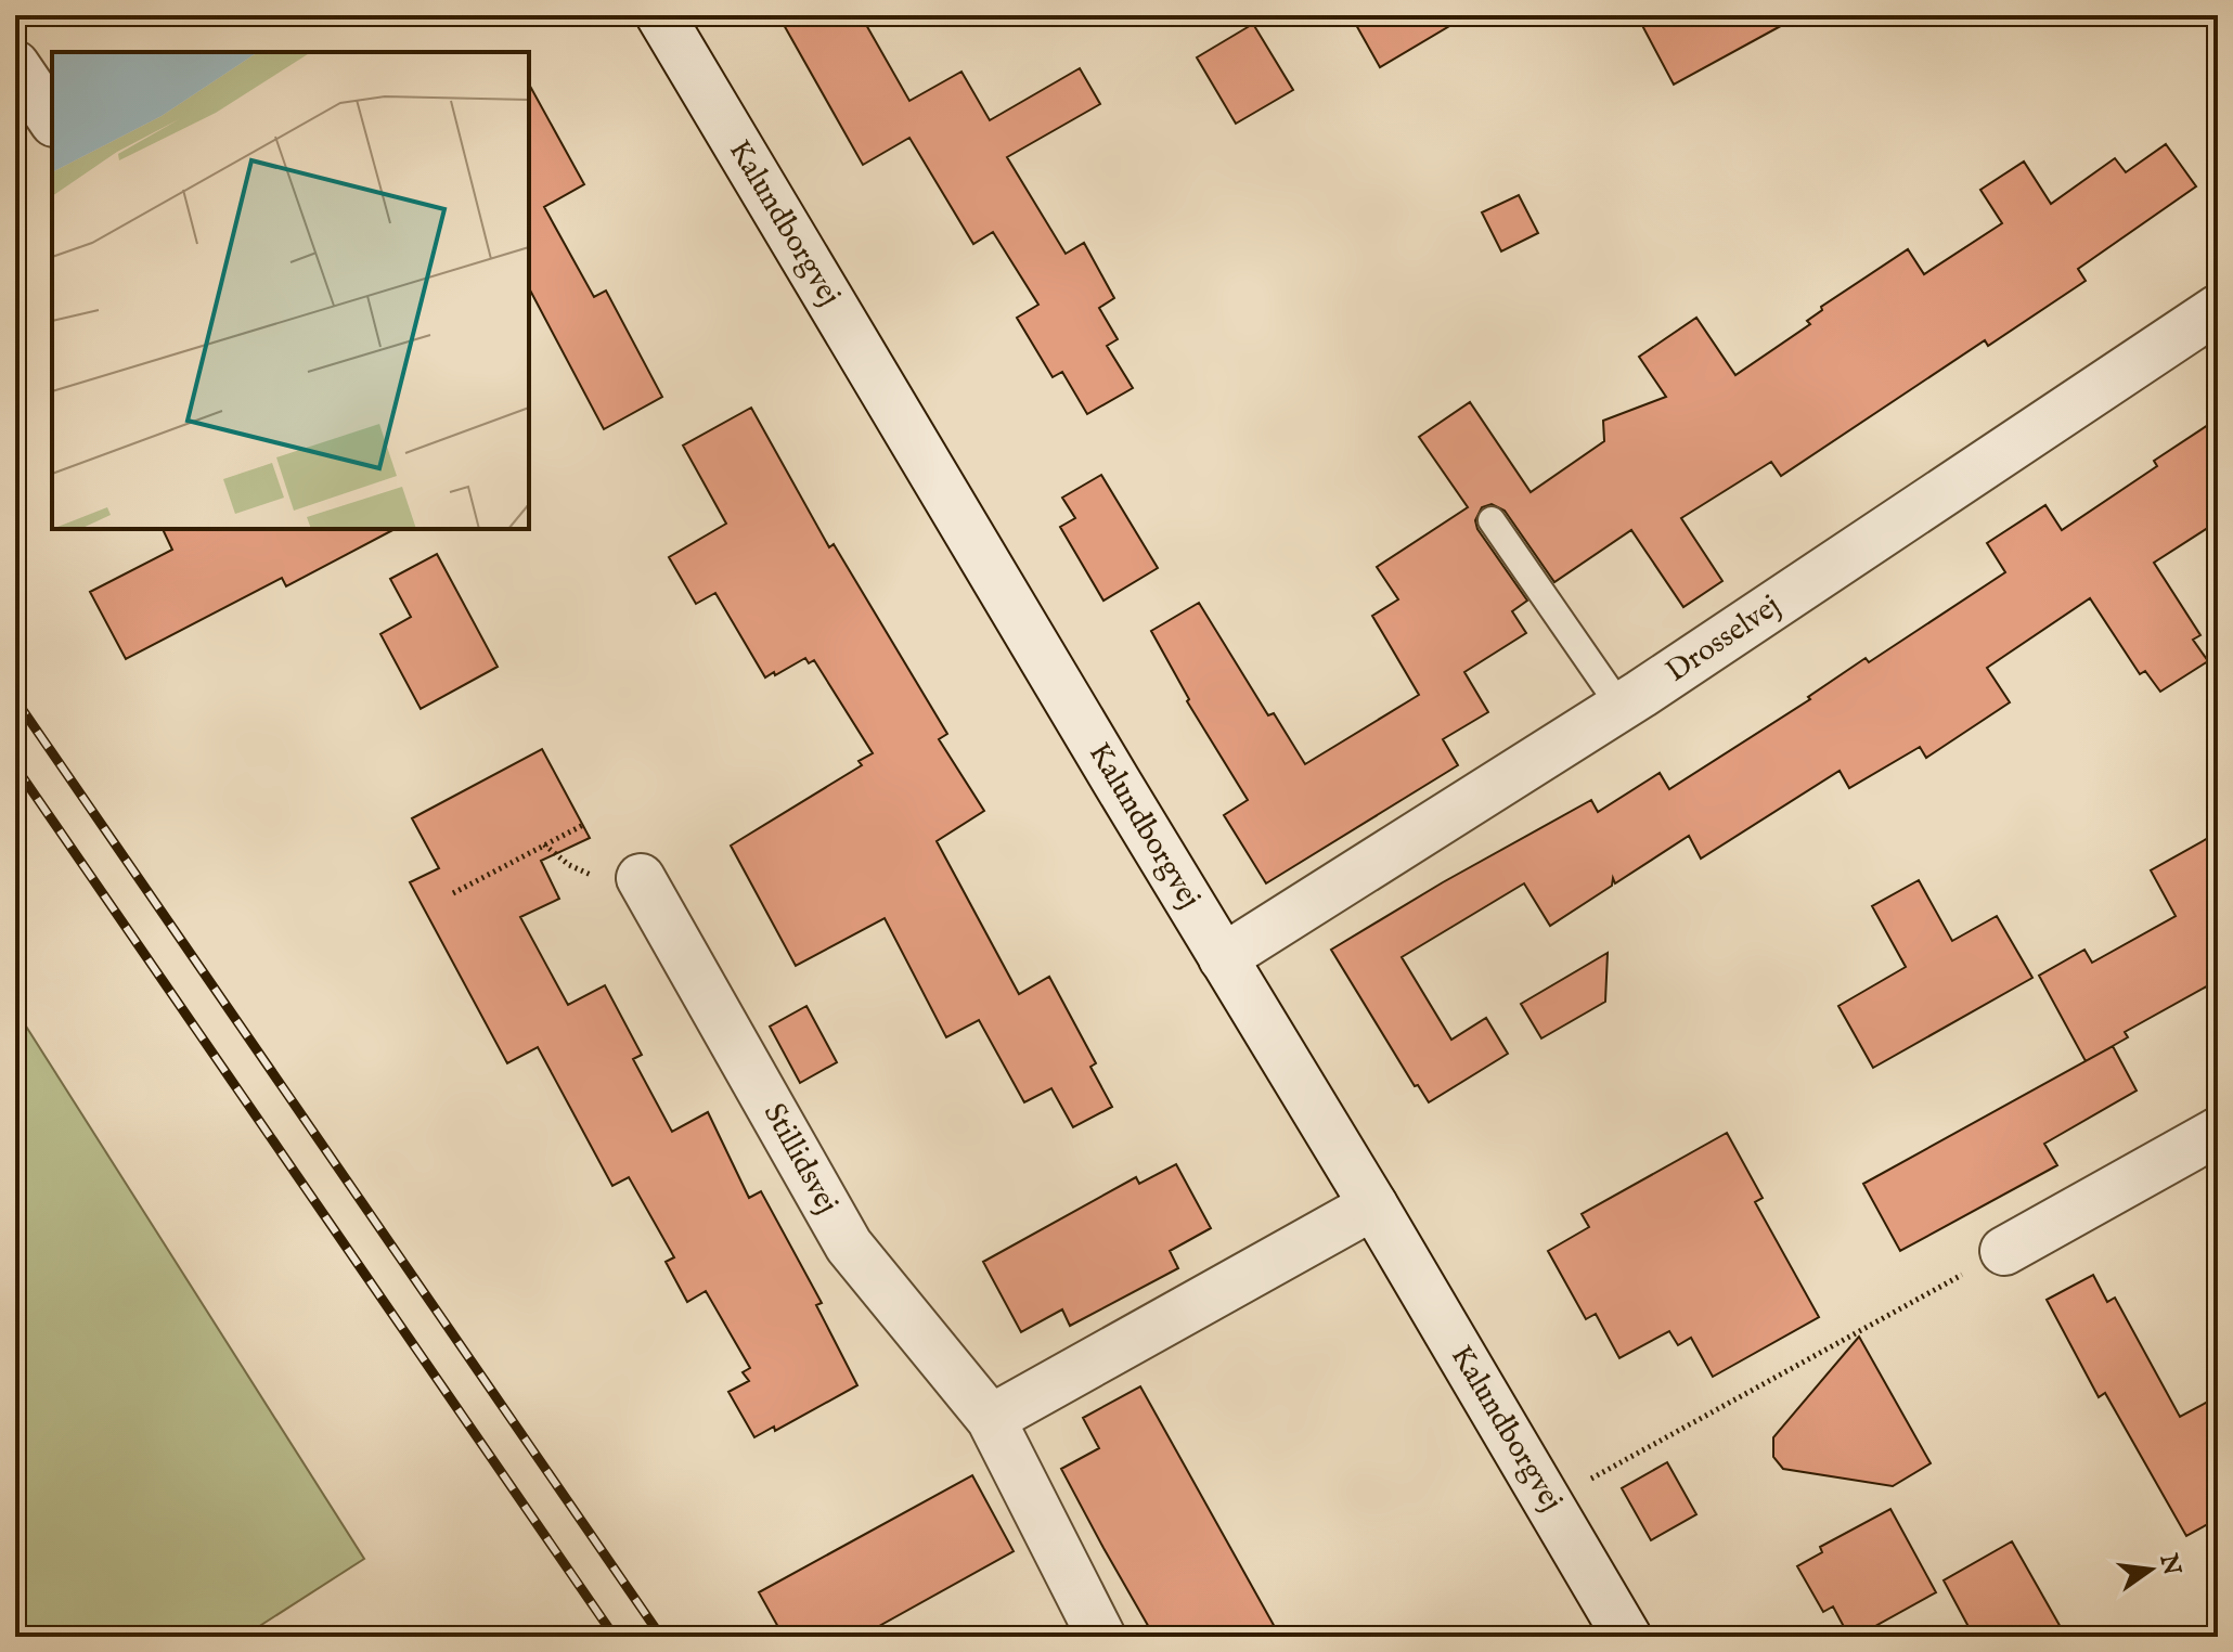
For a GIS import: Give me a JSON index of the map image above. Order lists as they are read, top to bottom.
{
  "streets": {
    "street": ["Kalundborgvej", "Drosselvej", "Stillidsvej"]
  },
  "crossings": [
    ["Kalundborgvej", "Drosselvej"]
  ],
  "north": "right"
}
